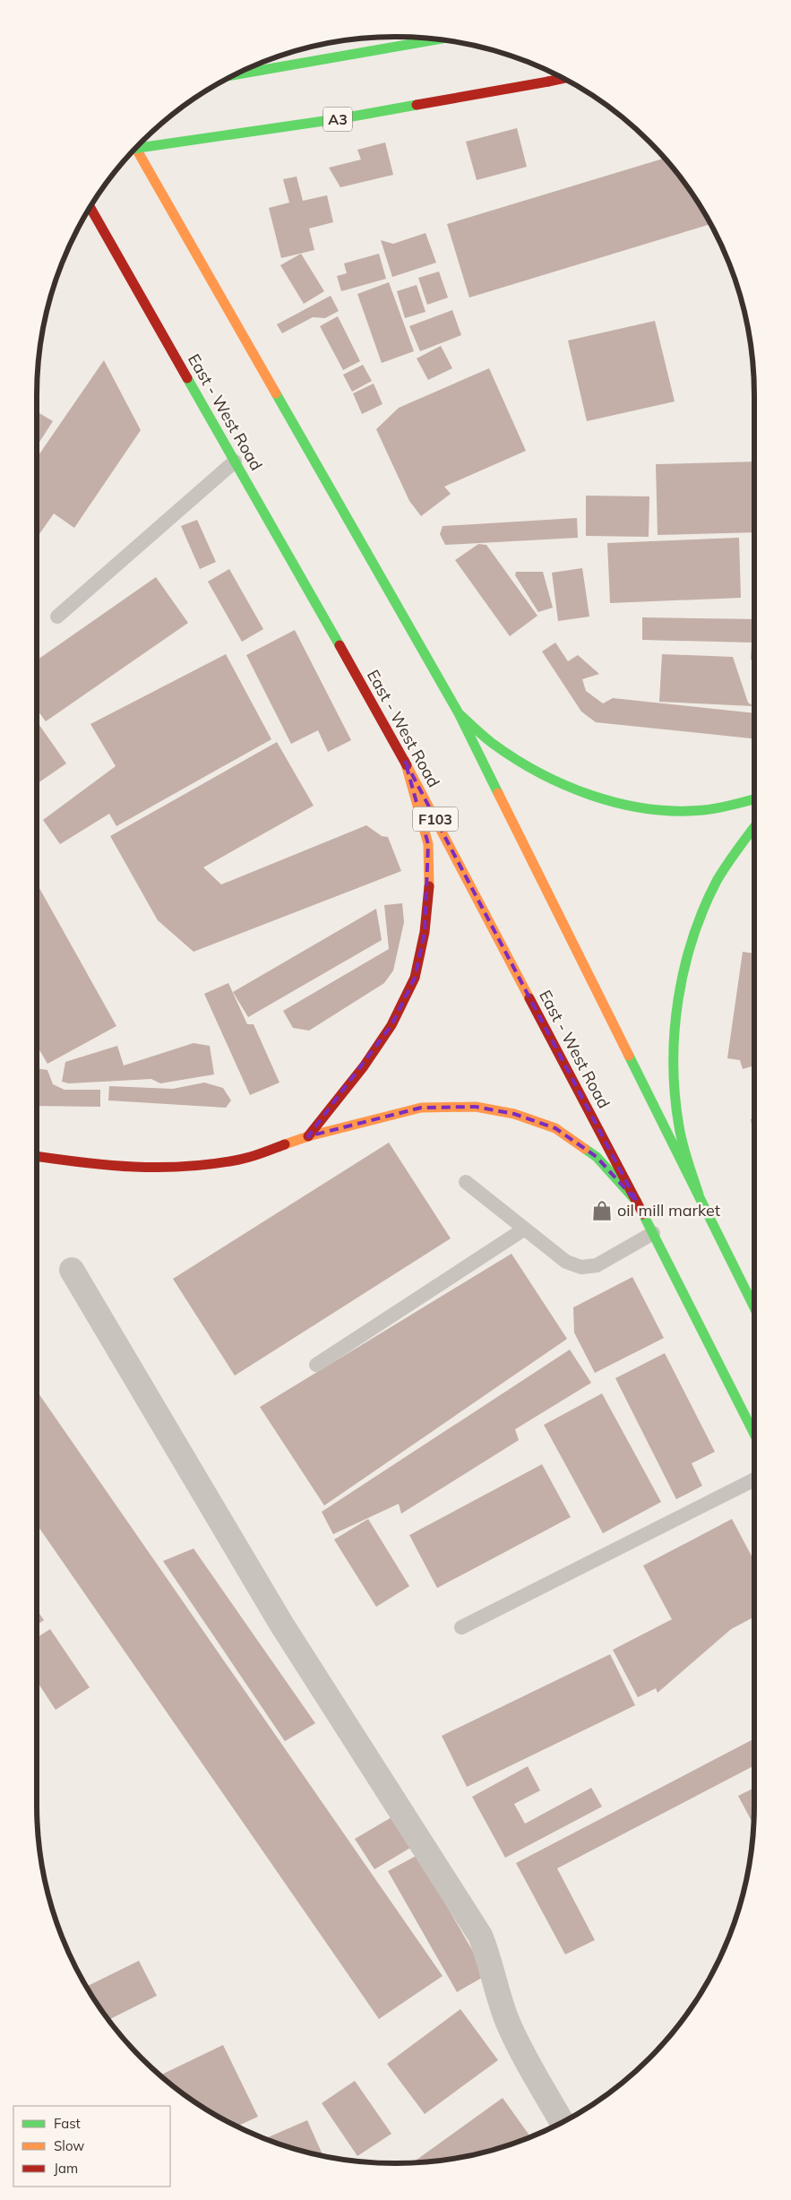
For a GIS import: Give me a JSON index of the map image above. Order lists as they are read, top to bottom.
{
  "streets": {
    "main road": ["A3", "East - West Road", "F103"]
  },
  "places": {
    "shop": ["oil mill market"]
  },
  "legend": ["Fast", "Slow", "Jam"]
}
